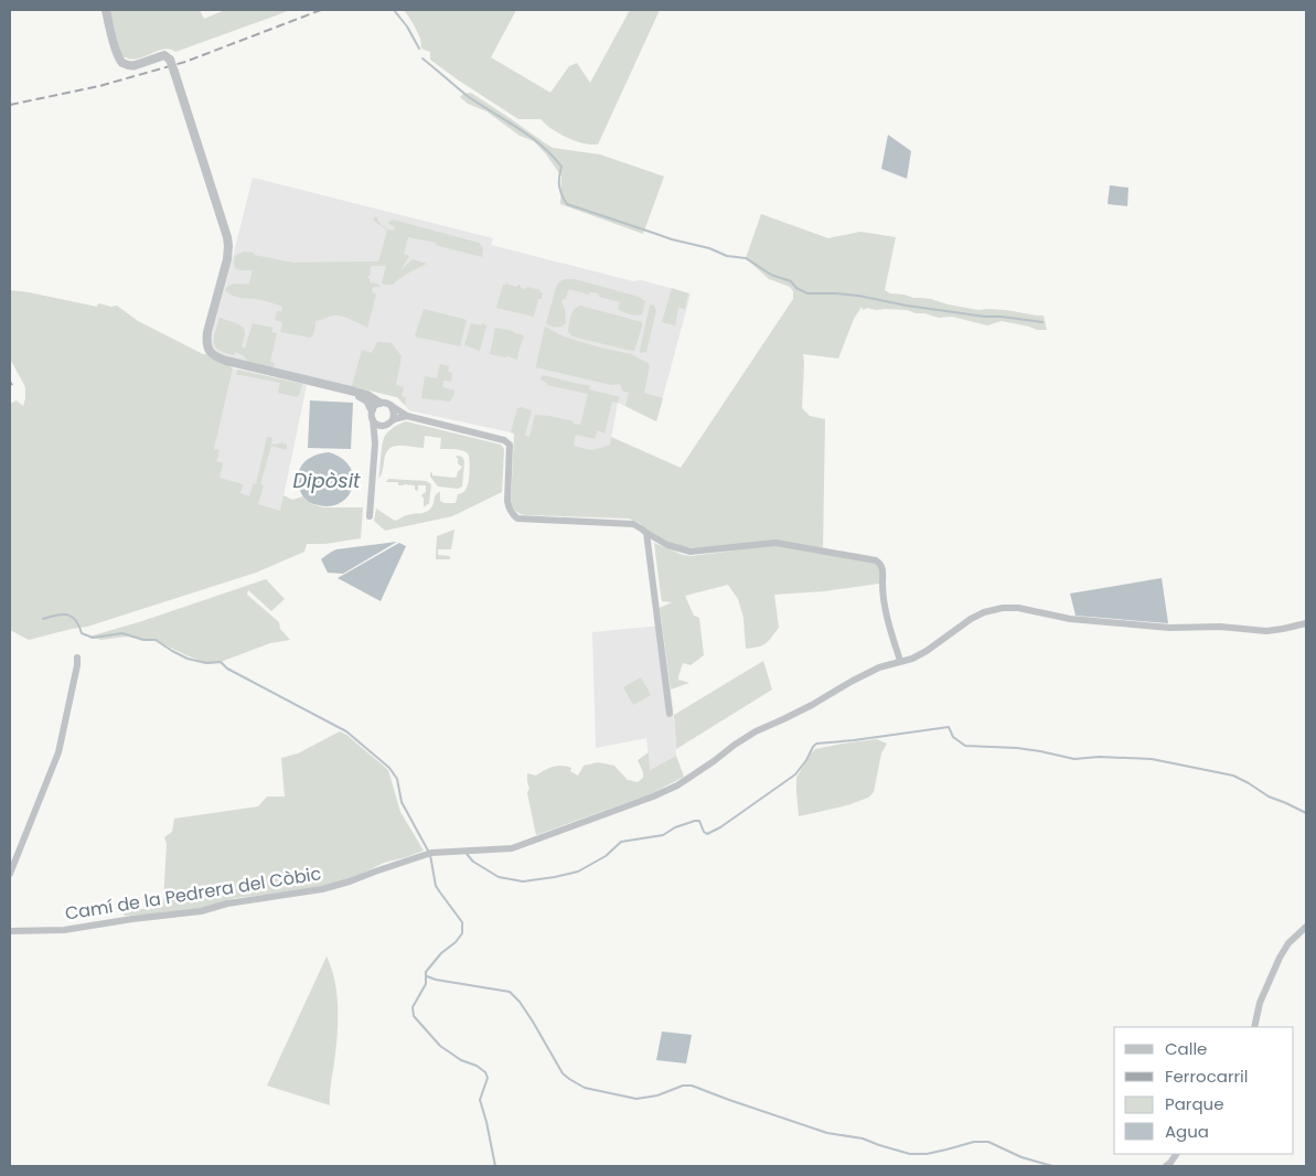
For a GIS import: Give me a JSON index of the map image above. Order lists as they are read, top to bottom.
{
  "streets": {
    "street": ["Camí de la Pedrera del Còbic"]
  },
  "water": ["Dipòsit"],
  "legend": [
    "Calle",
    "Ferrocarril",
    "Parque",
    "Agua"
  ]
}
